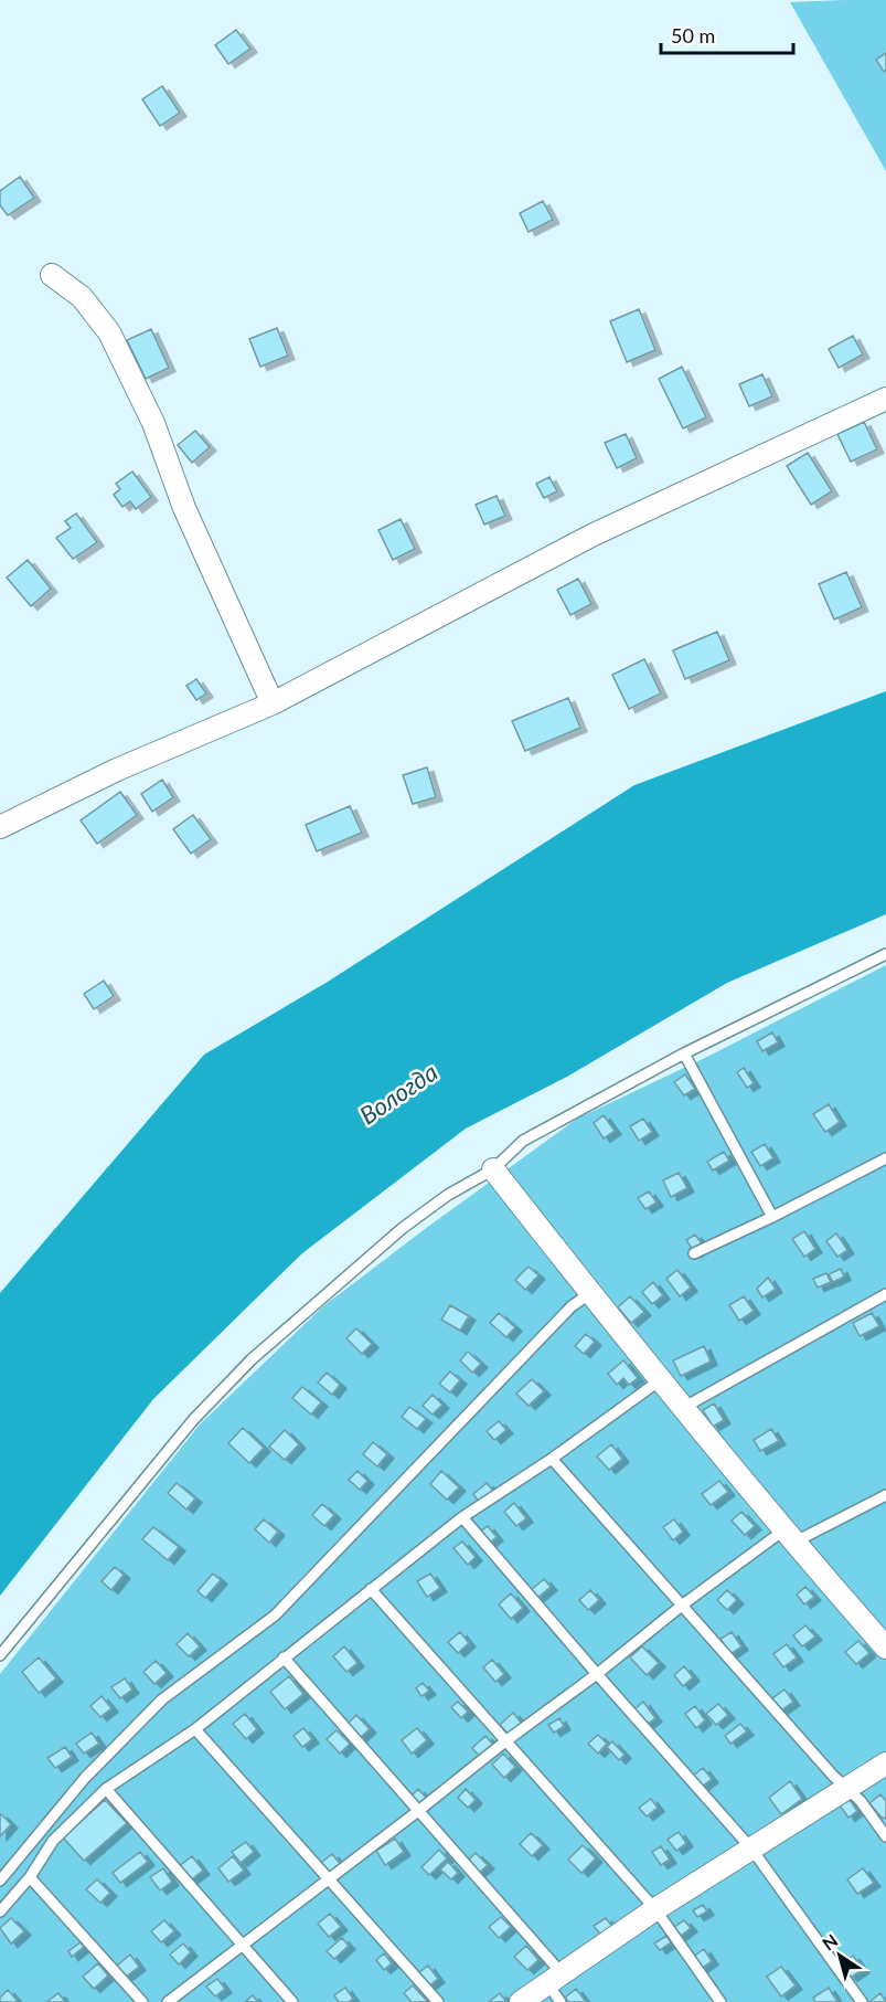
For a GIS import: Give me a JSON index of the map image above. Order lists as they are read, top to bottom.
{
  "water": ["Вологда"],
  "scale_bar": "50 m",
  "north": "top left"
}
